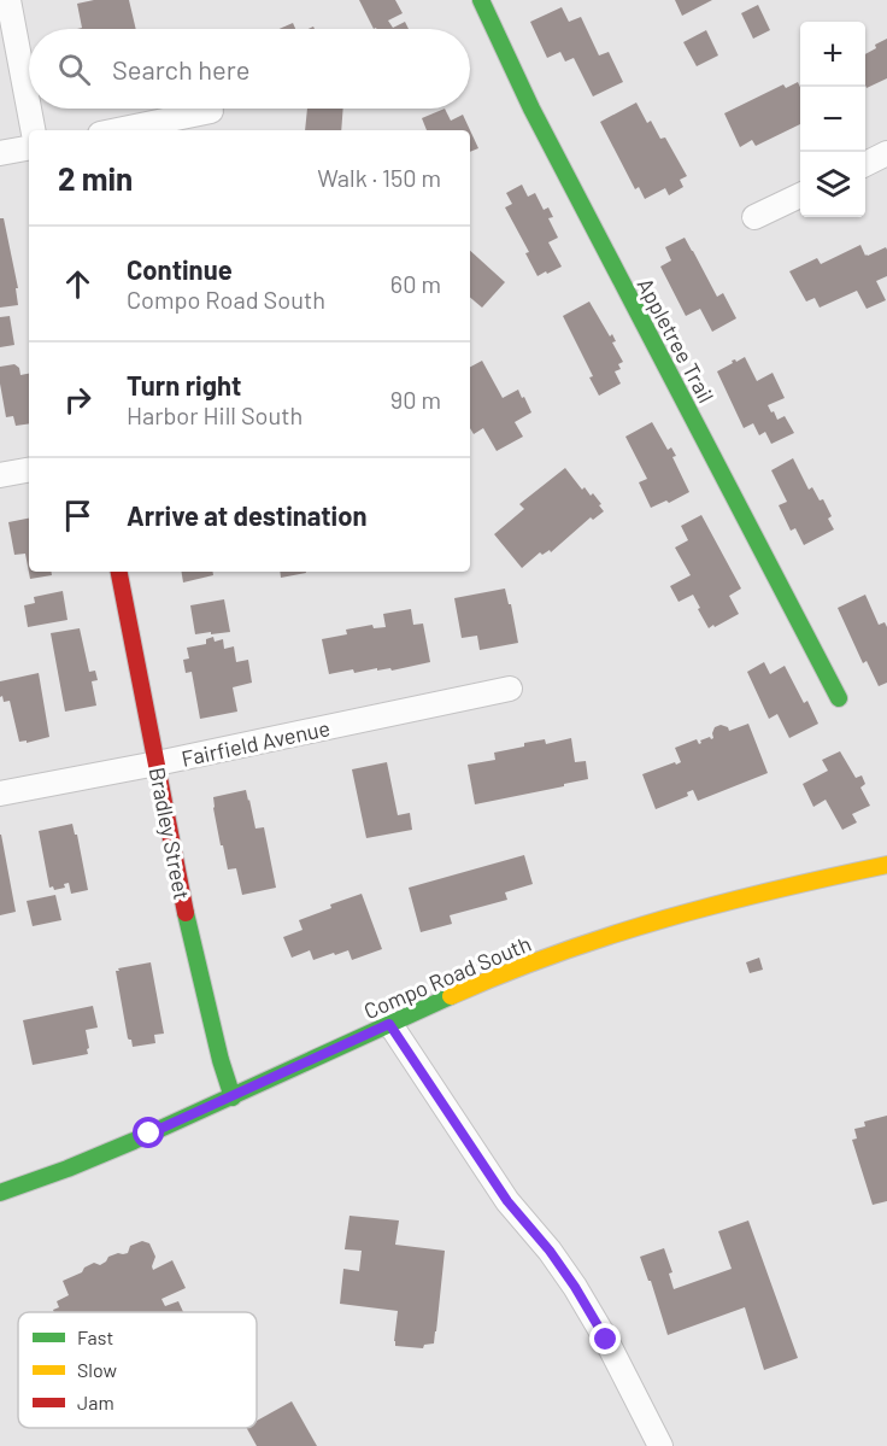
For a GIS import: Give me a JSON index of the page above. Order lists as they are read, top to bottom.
{
  "streets": {
    "street": [
      "Appletree Trail",
      "Fairfield Avenue",
      "Bradley Street",
      "Compo Road South"
    ]
  },
  "crossings": [
    ["Fairfield Avenue", "Bradley Street"],
    ["Bradley Street", "Compo Road South"]
  ],
  "legend": ["Fast", "Slow", "Jam"],
  "page": {
    "map_buttons": ["+", "−"],
    "search": "Search here",
    "heading": ["2 min", "Walk · 150 m"],
    "list": [
      ["Continue", "Compo Road South", "60 m"],
      ["Turn right", "Harbor Hill South", "90 m"],
      "Arrive at destination"
    ]
  }
}
